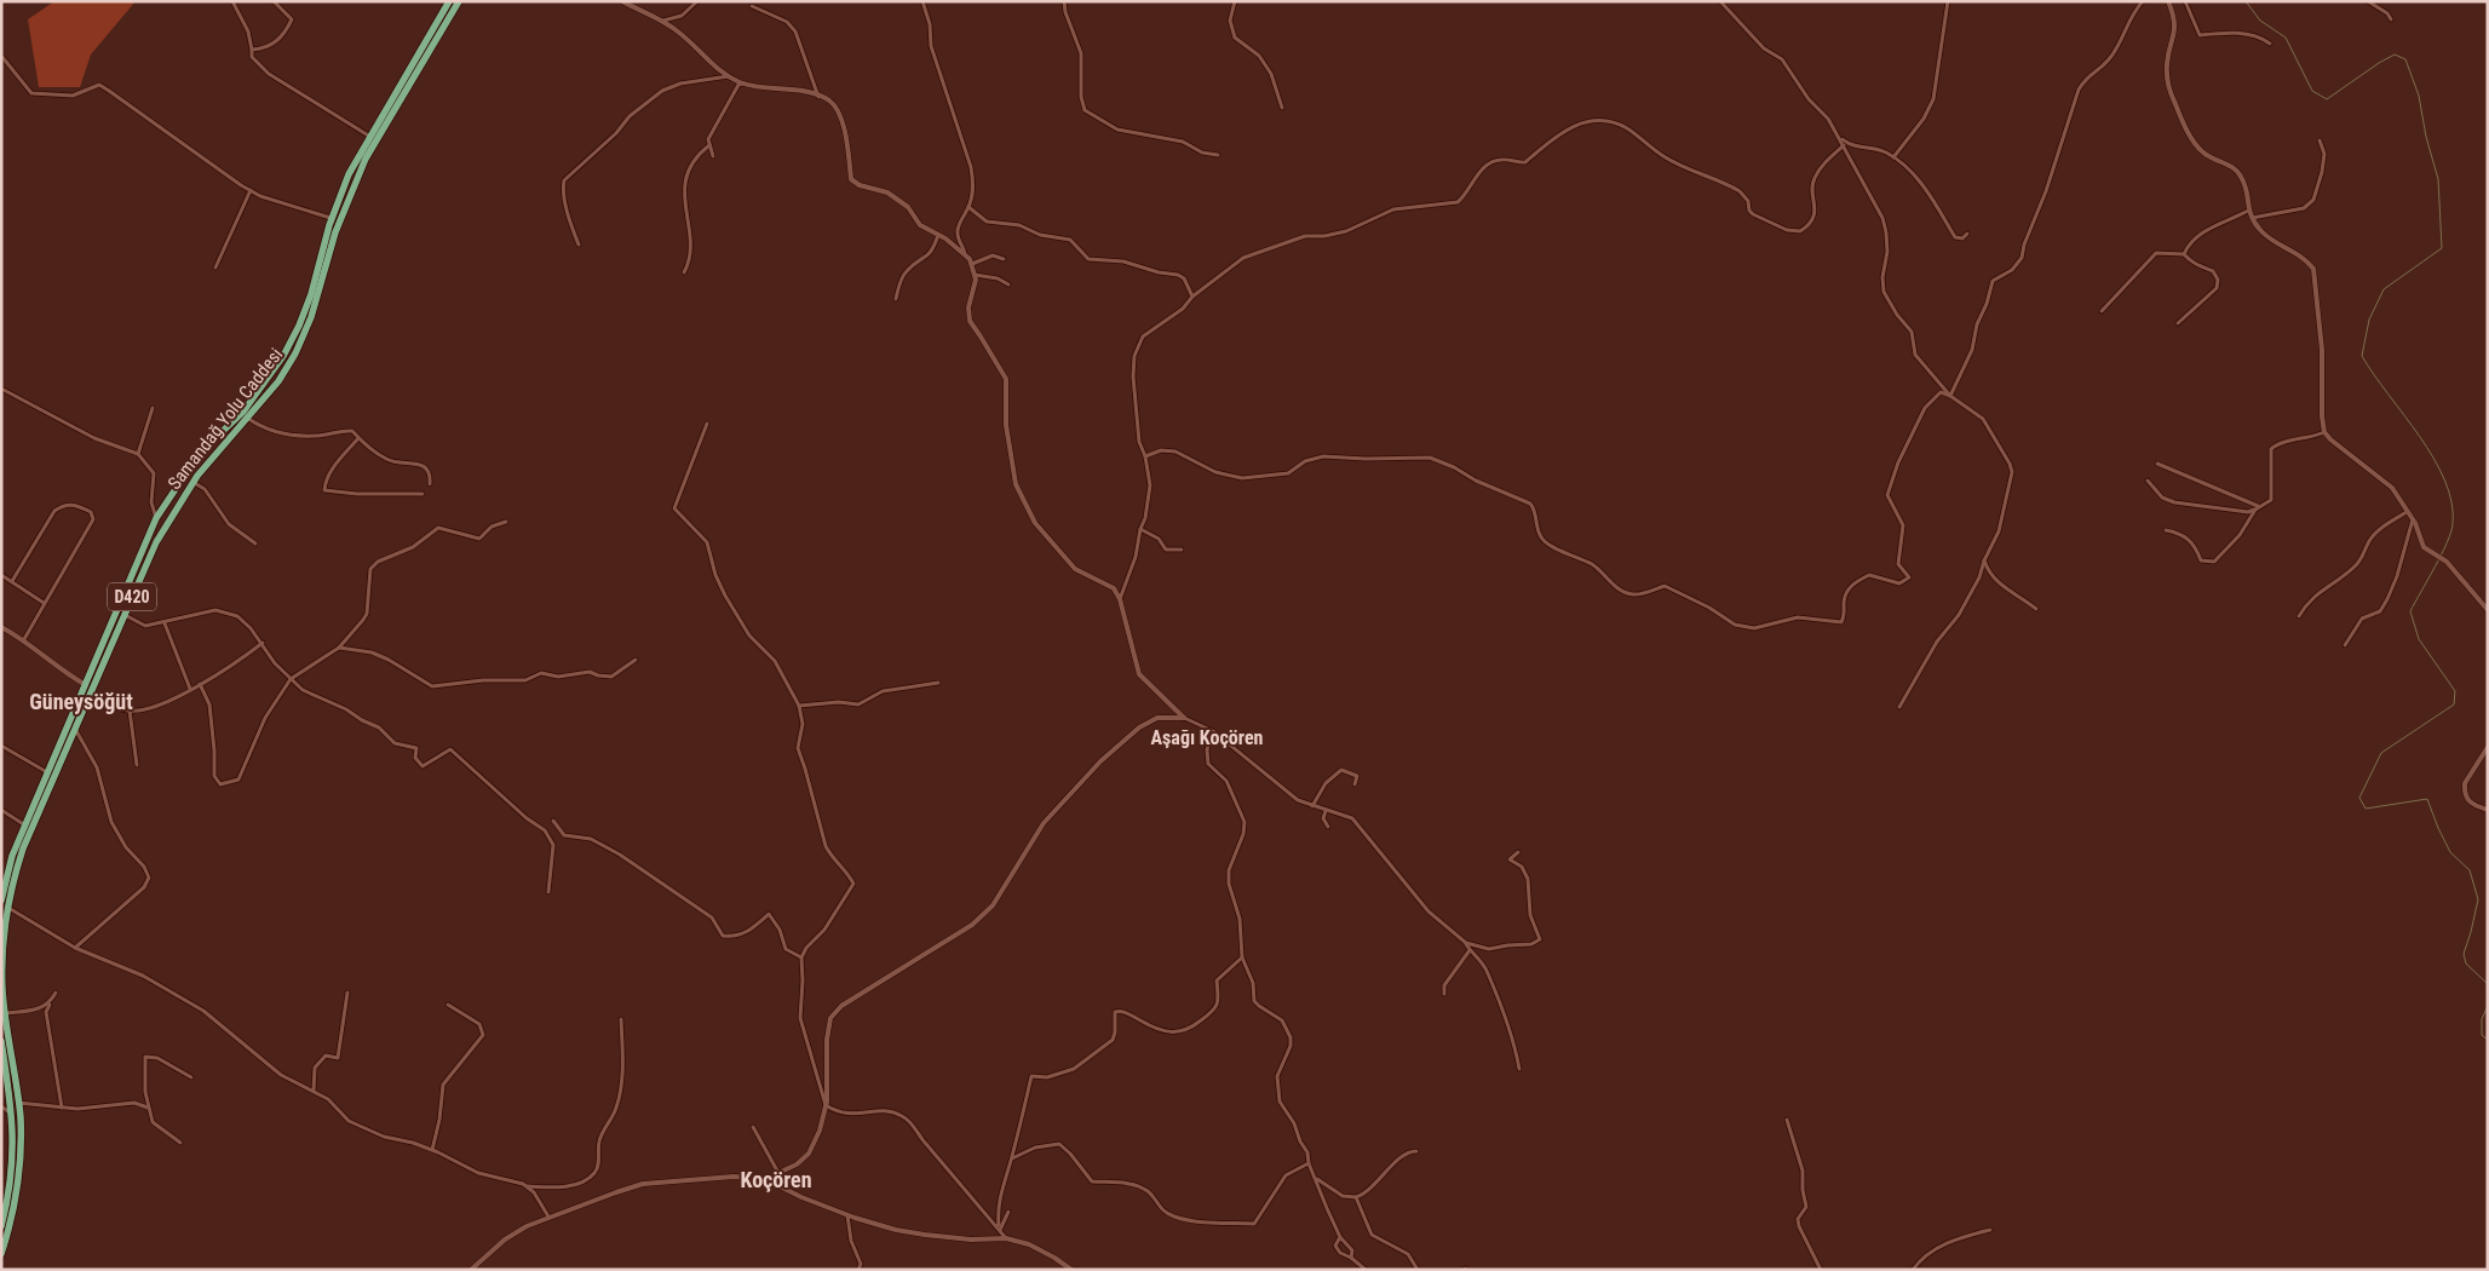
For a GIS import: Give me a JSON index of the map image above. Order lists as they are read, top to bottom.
{
  "streets": {
    "highway": ["Samandağ Yolu Caddesi", "D420"]
  },
  "districts": ["Güneysöğüt", "Aşağı Koçören", "Koçören"]
}
